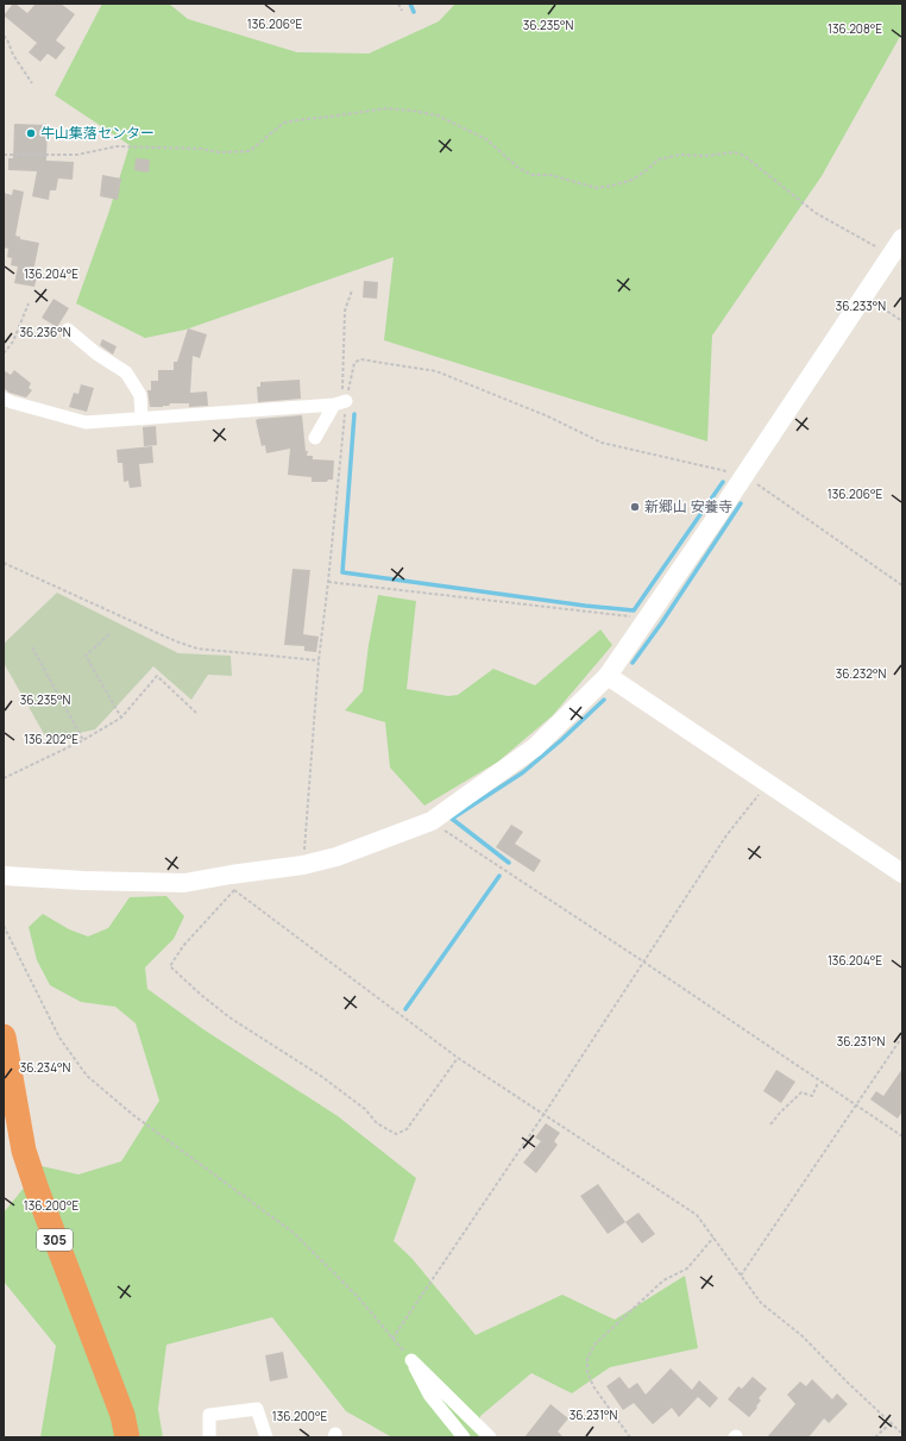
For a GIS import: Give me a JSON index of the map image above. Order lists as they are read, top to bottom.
{
  "streets": {
    "highway": ["305"]
  },
  "places": ["牛山集落センター", "新郷山 安養寺"],
  "coordinates": [
    "136.206°E",
    "36.235°N",
    "136.208°E",
    "136.204°E",
    "36.233°N",
    "36.236°N",
    "36.232°N",
    "136.202°E",
    "36.231°N",
    "36.234°N",
    "136.200°E"
  ]
}
